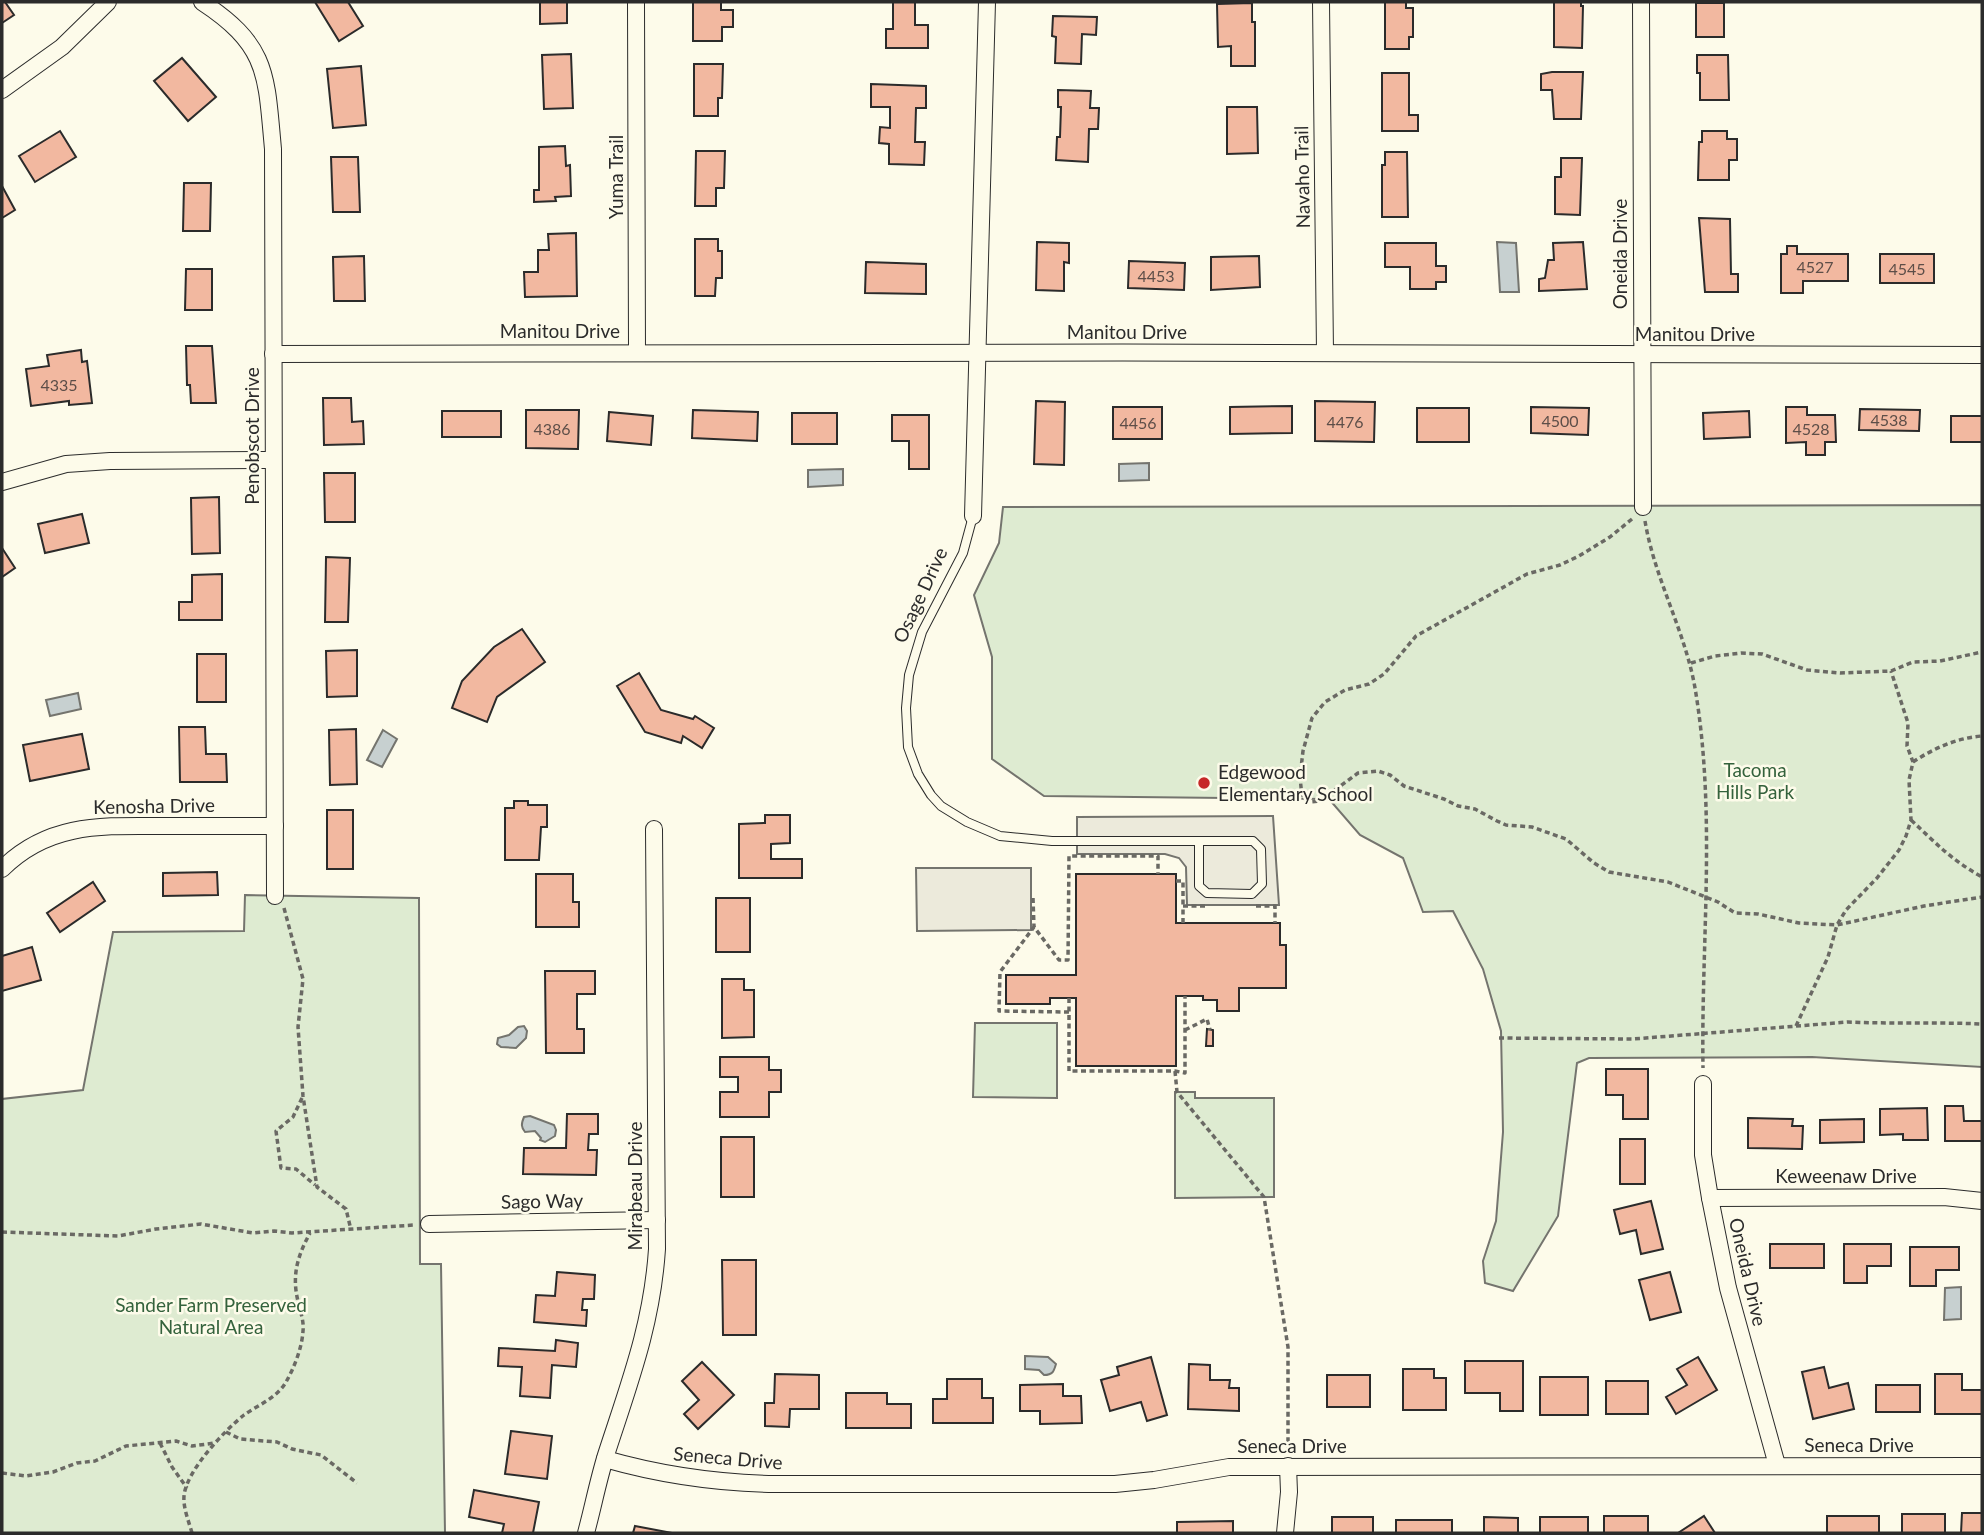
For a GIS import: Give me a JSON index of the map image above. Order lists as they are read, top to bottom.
{
  "streets": {
    "street": [
      "Yuma Trail",
      "Navaho Trail",
      "Oneida Drive",
      "Manitou Drive",
      "Penobscot Drive",
      "Osage Drive",
      "Kenosha Drive",
      "Keweenaw Drive",
      "Mirabeau Drive",
      "Sago Way",
      "Seneca Drive"
    ]
  },
  "crossings": [
    ["Yuma Trail", "Manitou Drive"],
    ["Navaho Trail", "Manitou Drive"],
    ["Oneida Drive", "Manitou Drive"],
    ["Oneida Drive", "Keweenaw Drive"],
    ["Oneida Drive", "Seneca Drive"],
    ["Manitou Drive", "Penobscot Drive"],
    ["Manitou Drive", "Osage Drive"],
    ["Penobscot Drive", "Kenosha Drive"],
    ["Mirabeau Drive", "Sago Way"],
    ["Mirabeau Drive", "Seneca Drive"]
  ],
  "parks": ["Tacoma Hills Park", "Sander Farm Preserved Natural Area"],
  "places": ["Edgewood Elementary School"],
  "house_numbers": [
    "4527",
    "4545",
    "4453",
    "4335",
    "4538",
    "4500",
    "4476",
    "4456",
    "4386",
    "4528"
  ]
}
